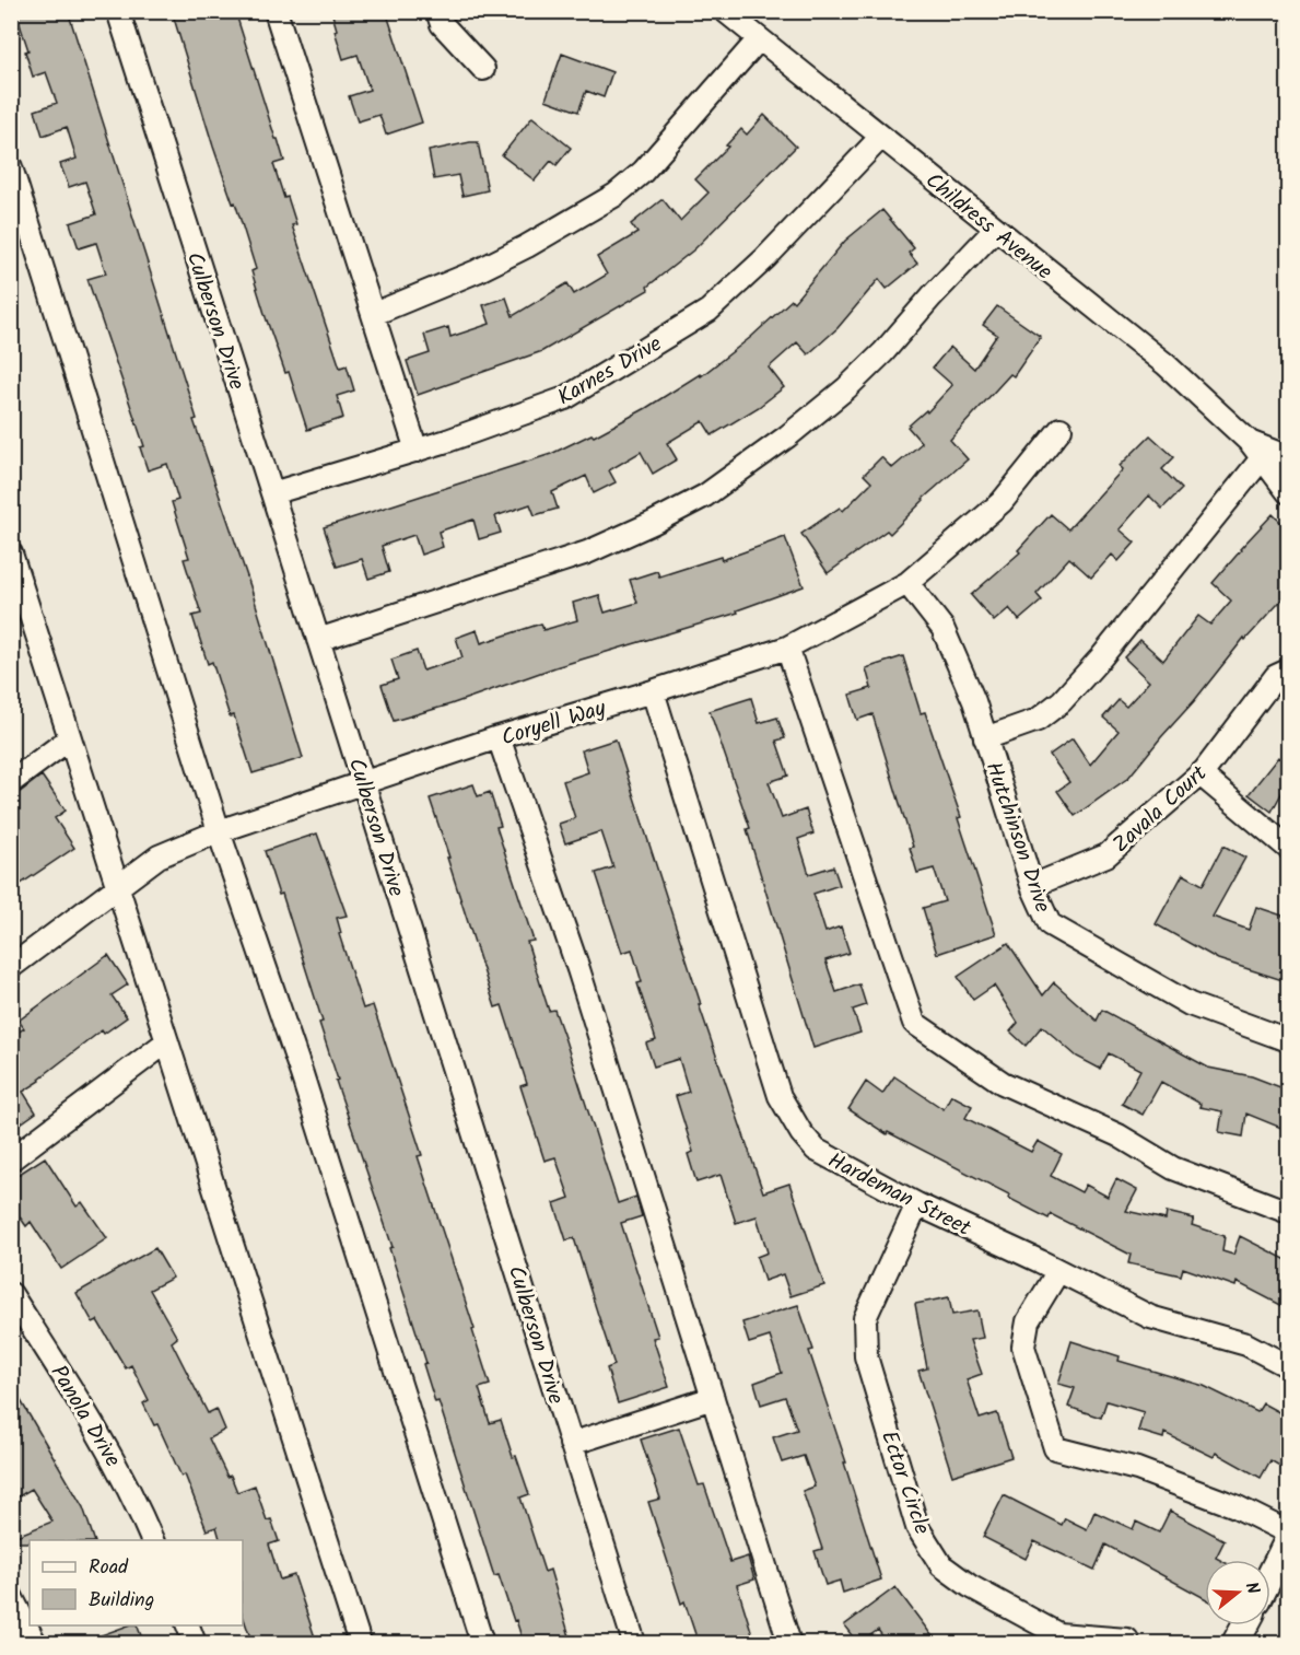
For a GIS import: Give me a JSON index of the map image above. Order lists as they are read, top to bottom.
{
  "streets": {
    "street": [
      "Childress Avenue",
      "Culberson Drive",
      "Karnes Drive",
      "Coryell Way",
      "Zavala Court",
      "Hutchinson Drive",
      "Hardeman Street",
      "Panola Drive",
      "Ector Circle"
    ]
  },
  "crossings": [
    ["Childress Avenue", "Karnes Drive"],
    ["Culberson Drive", "Karnes Drive"],
    ["Culberson Drive", "Coryell Way"],
    ["Coryell Way", "Hutchinson Drive"],
    ["Coryell Way", "Hardeman Street"],
    ["Zavala Court", "Hutchinson Drive"],
    ["Hardeman Street", "Ector Circle"]
  ],
  "legend": ["Road", "Building"],
  "north": "right"
}
